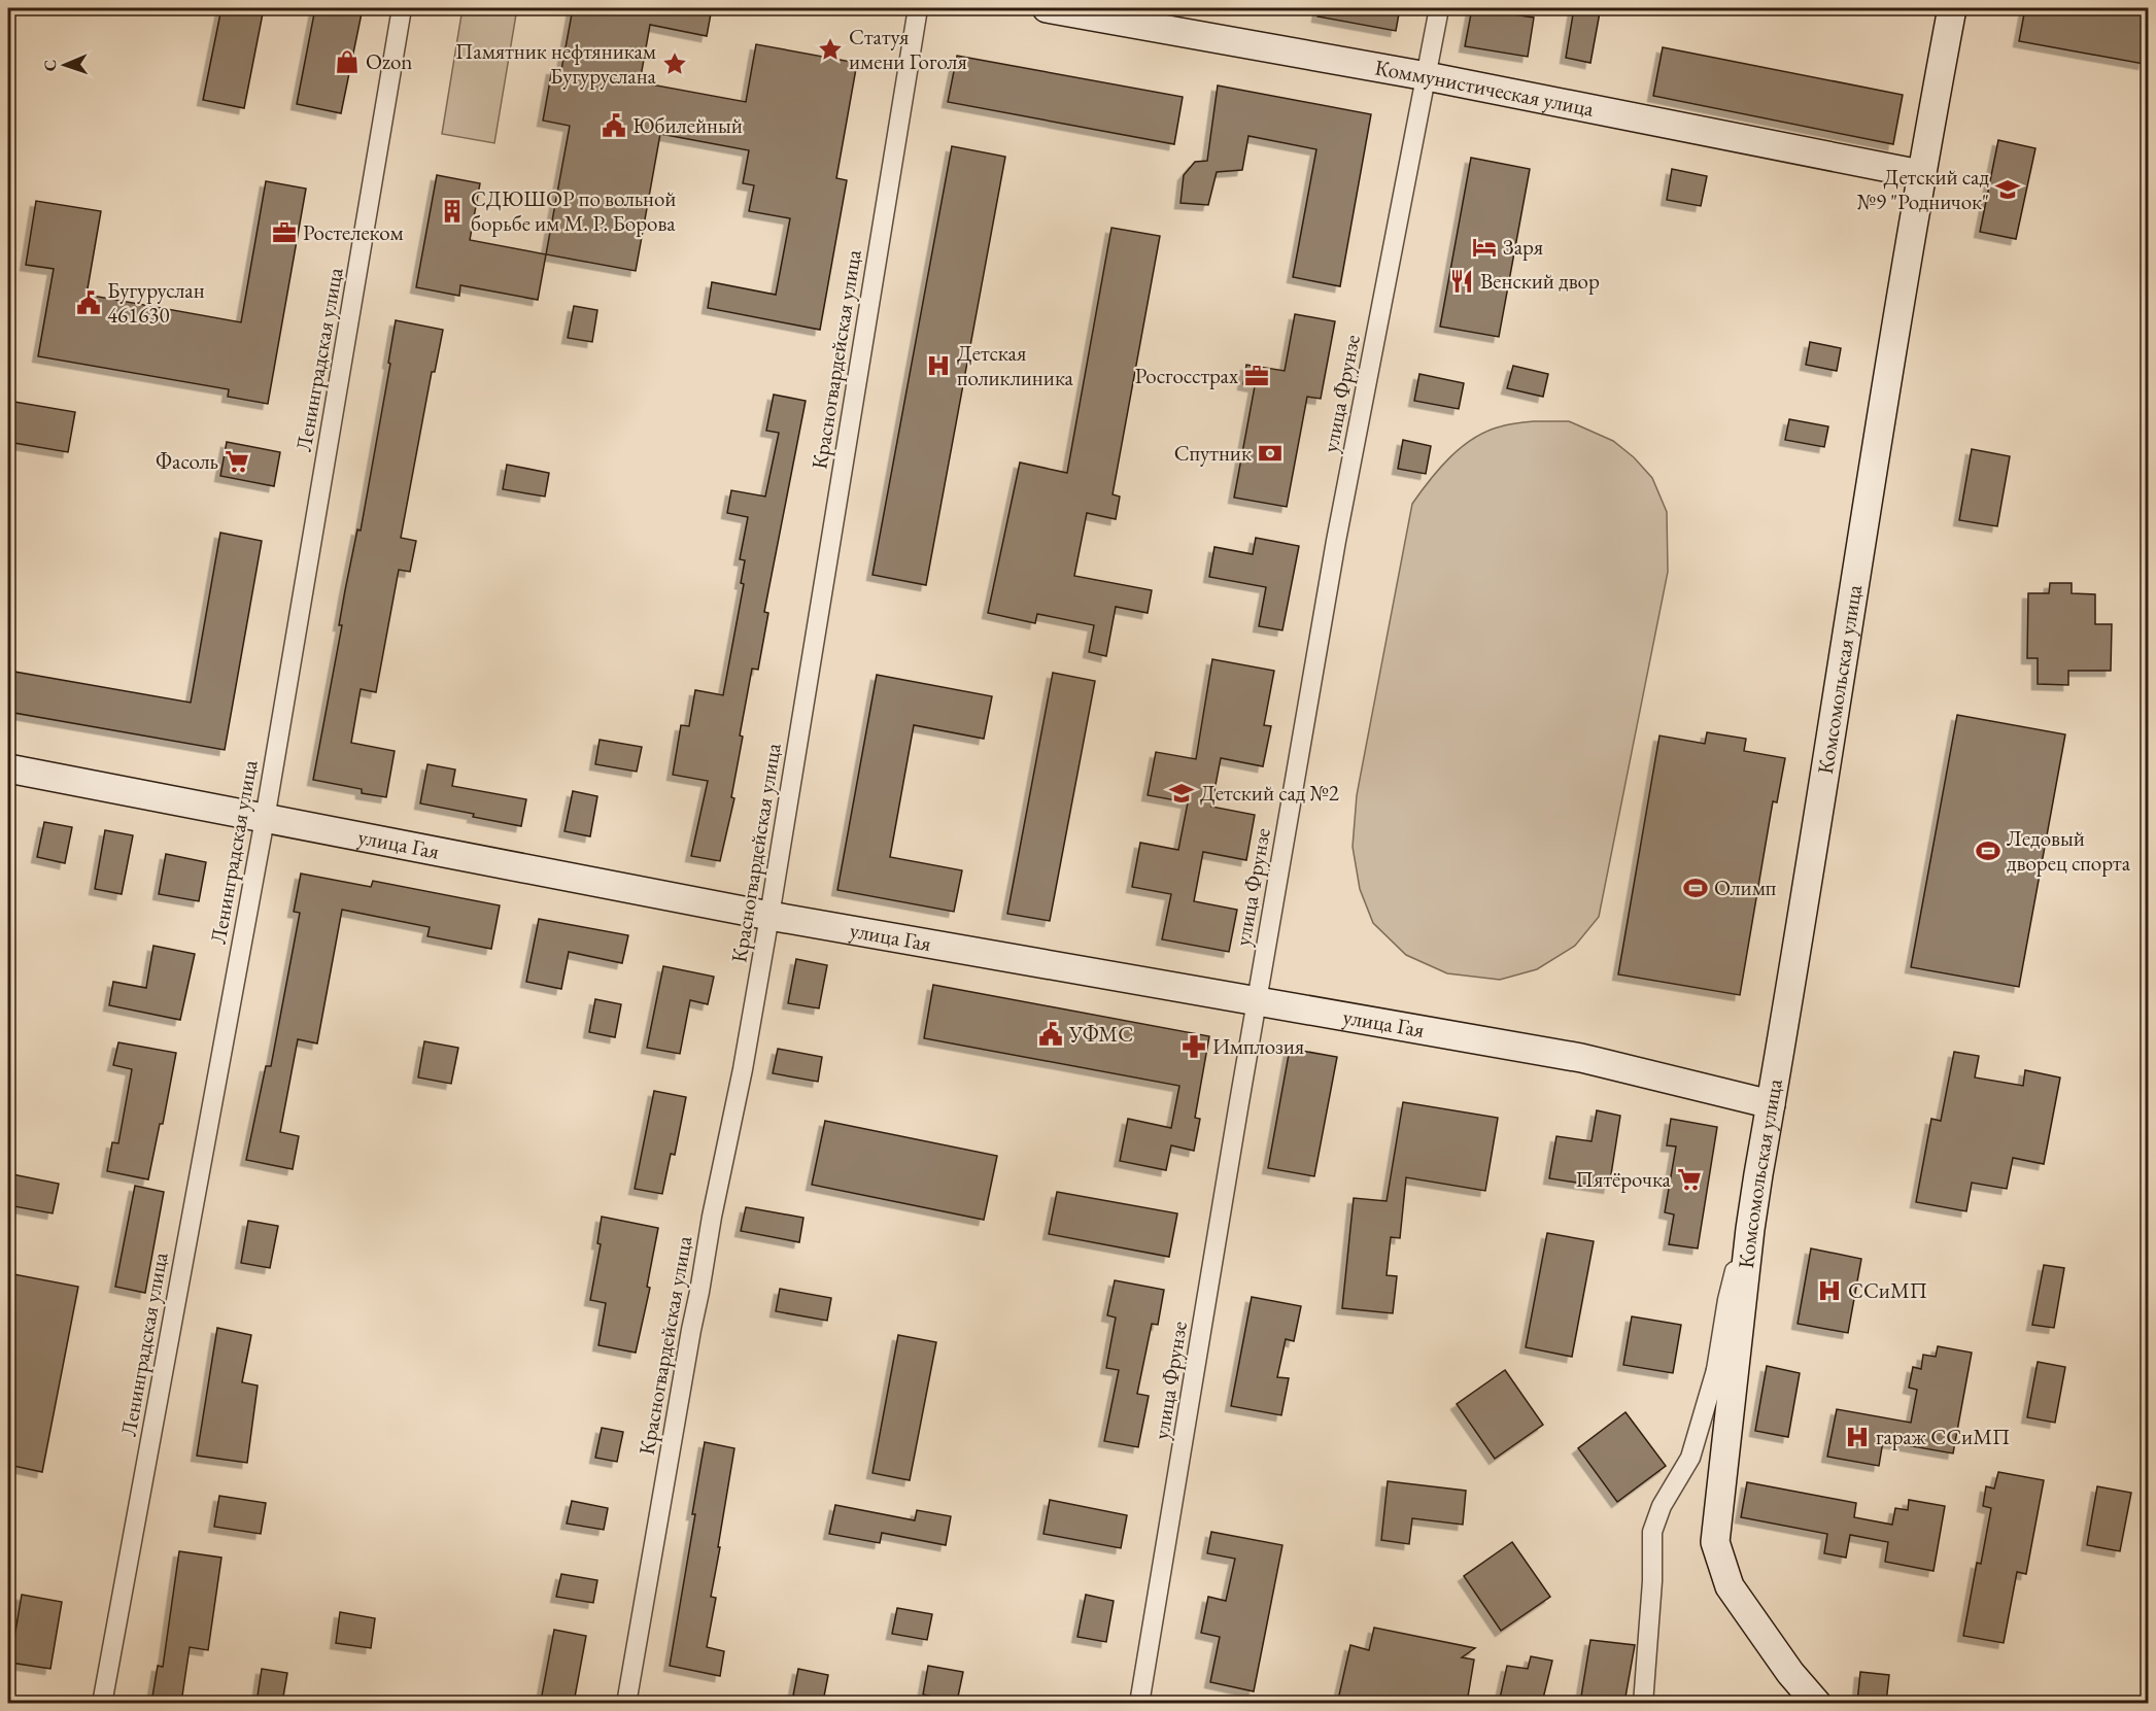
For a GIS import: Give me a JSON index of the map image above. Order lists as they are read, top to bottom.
{
  "streets": {
    "street": [
      "Коммунистическая улица",
      "Ленинградская улица",
      "Красногвардейская улица",
      "улица Фрунзе",
      "Комсомольская улица",
      "улица Гая"
    ]
  },
  "crossings": [
    ["Коммунистическая улица", "улица Фрунзе"],
    ["Коммунистическая улица", "Комсомольская улица"],
    ["Ленинградская улица", "улица Гая"],
    ["Красногвардейская улица", "улица Гая"],
    ["улица Фрунзе", "улица Гая"],
    ["Комсомольская улица", "улица Гая"]
  ],
  "places": {
    "place": ["Статуя имени Гоголя", "Памятник нефтяникам Бугуруслана"],
    "shop": ["Ozon"],
    "public building": ["Юбилейный", "Бугуруслан 461630", "УФМС"],
    "school or university": ["Детский сад №9 \"Родничок\"", "Детский сад №2"],
    "building": ["СДЮШОР по вольной борьбе им М. Р. Борова"],
    "office": ["Ростелеком", "Росгосстрах"],
    "hotel": ["Заря"],
    "restaurant": ["Венский двор"],
    "hospital": ["Детская поликлиника", "ССиМП", "гараж ССиМП"],
    "bank": ["Спутник"],
    "supermarket": ["Фасоль", "Пятёрочка"],
    "sports": ["Ледовый дворец спорта", "Олимп"],
    "pharmacy": ["Имплозия"]
  },
  "north": "left"
}
